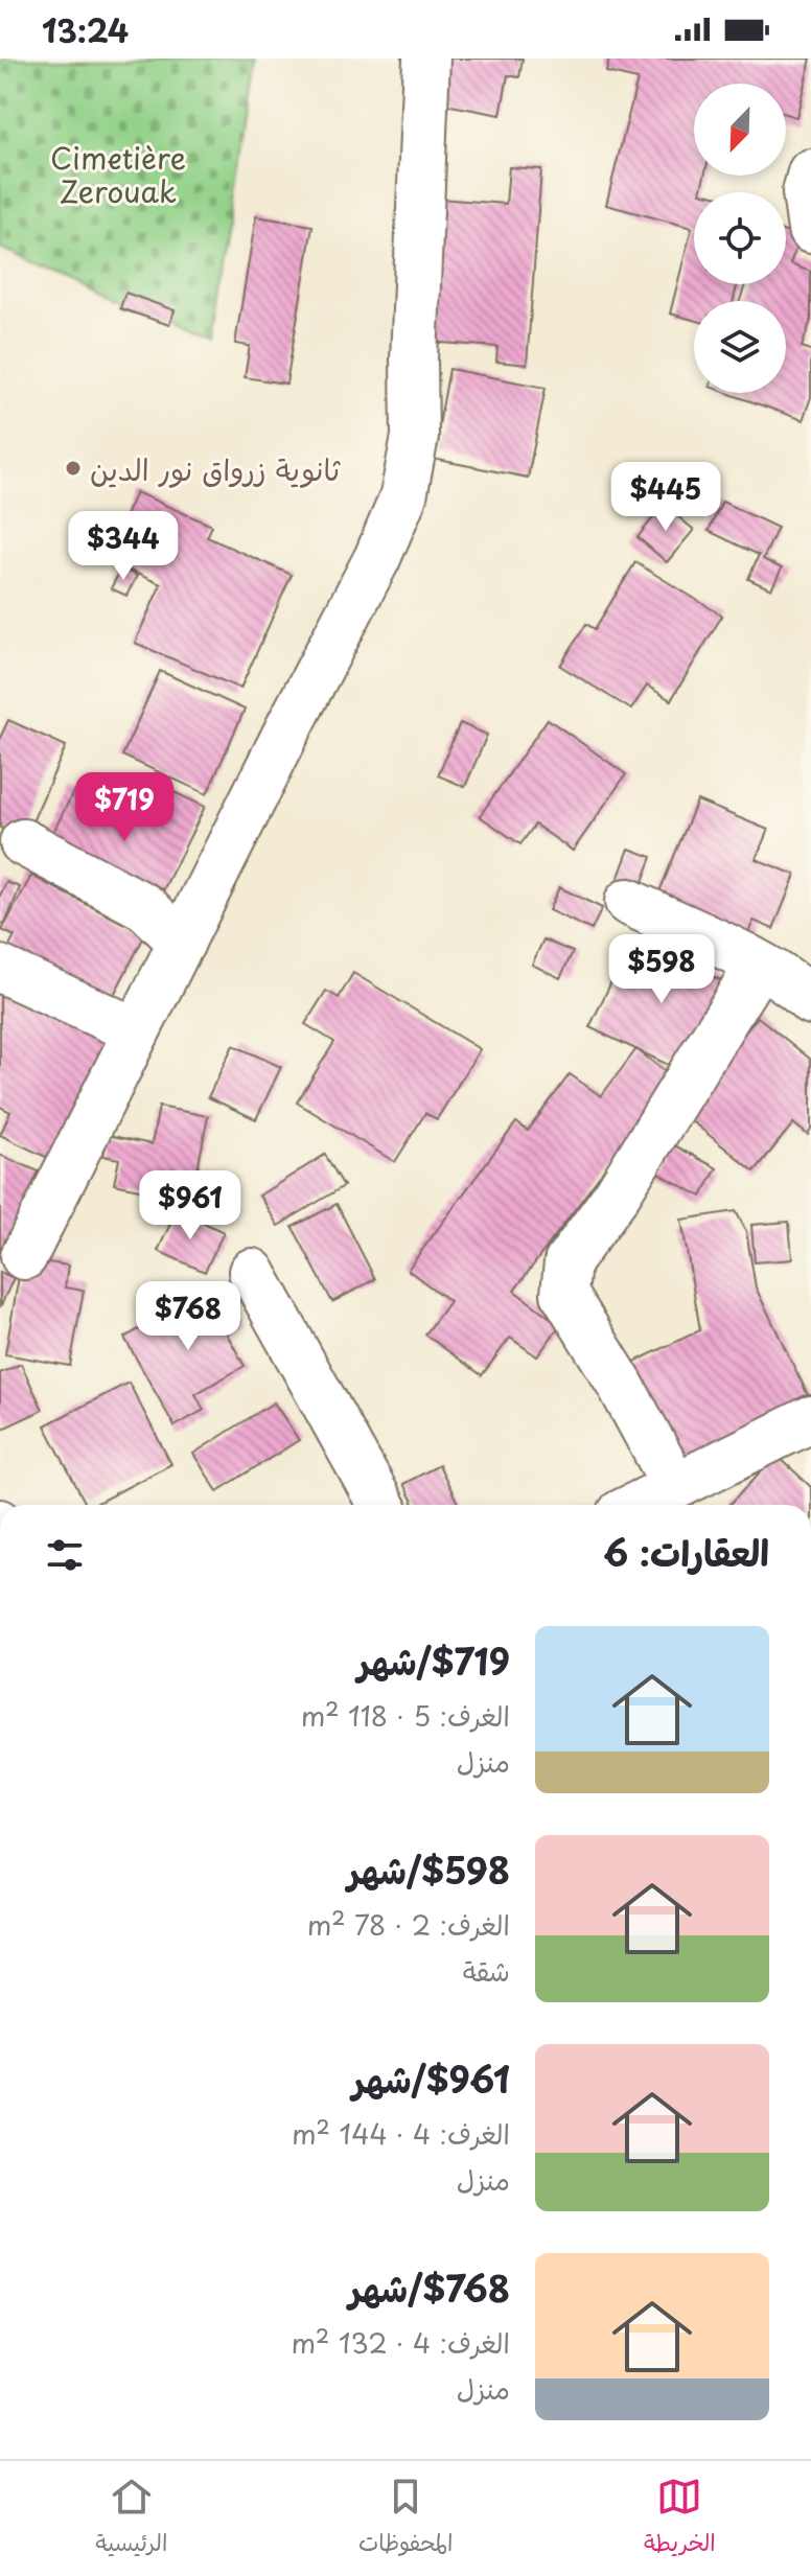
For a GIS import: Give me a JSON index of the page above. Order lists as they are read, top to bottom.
{
  "parks": ["Cimetière Zerouak"],
  "places": ["ثانوية زرواق نور الدين"],
  "north": "bottom left",
  "page": {
    "status": "13:24",
    "price": [
      "$445",
      "$344",
      "$719",
      "$598",
      "$961",
      "$768"
    ],
    "heading": "العقارات: 6",
    "list": [
      {
        "name": "$719/شهر",
        "note": "الغرف: 5 · 118 m² · منزل"
      },
      {
        "name": "$598/شهر",
        "note": "الغرف: 2 · 78 m² · شقة"
      },
      {
        "name": "$961/شهر",
        "note": "الغرف: 4 · 144 m² · منزل"
      },
      {
        "name": "$768/شهر",
        "note": "الغرف: 4 · 132 m² · منزل"
      }
    ],
    "tabs": ["الخريطة", "المحفوظات", "الرئيسية"]
  }
}
